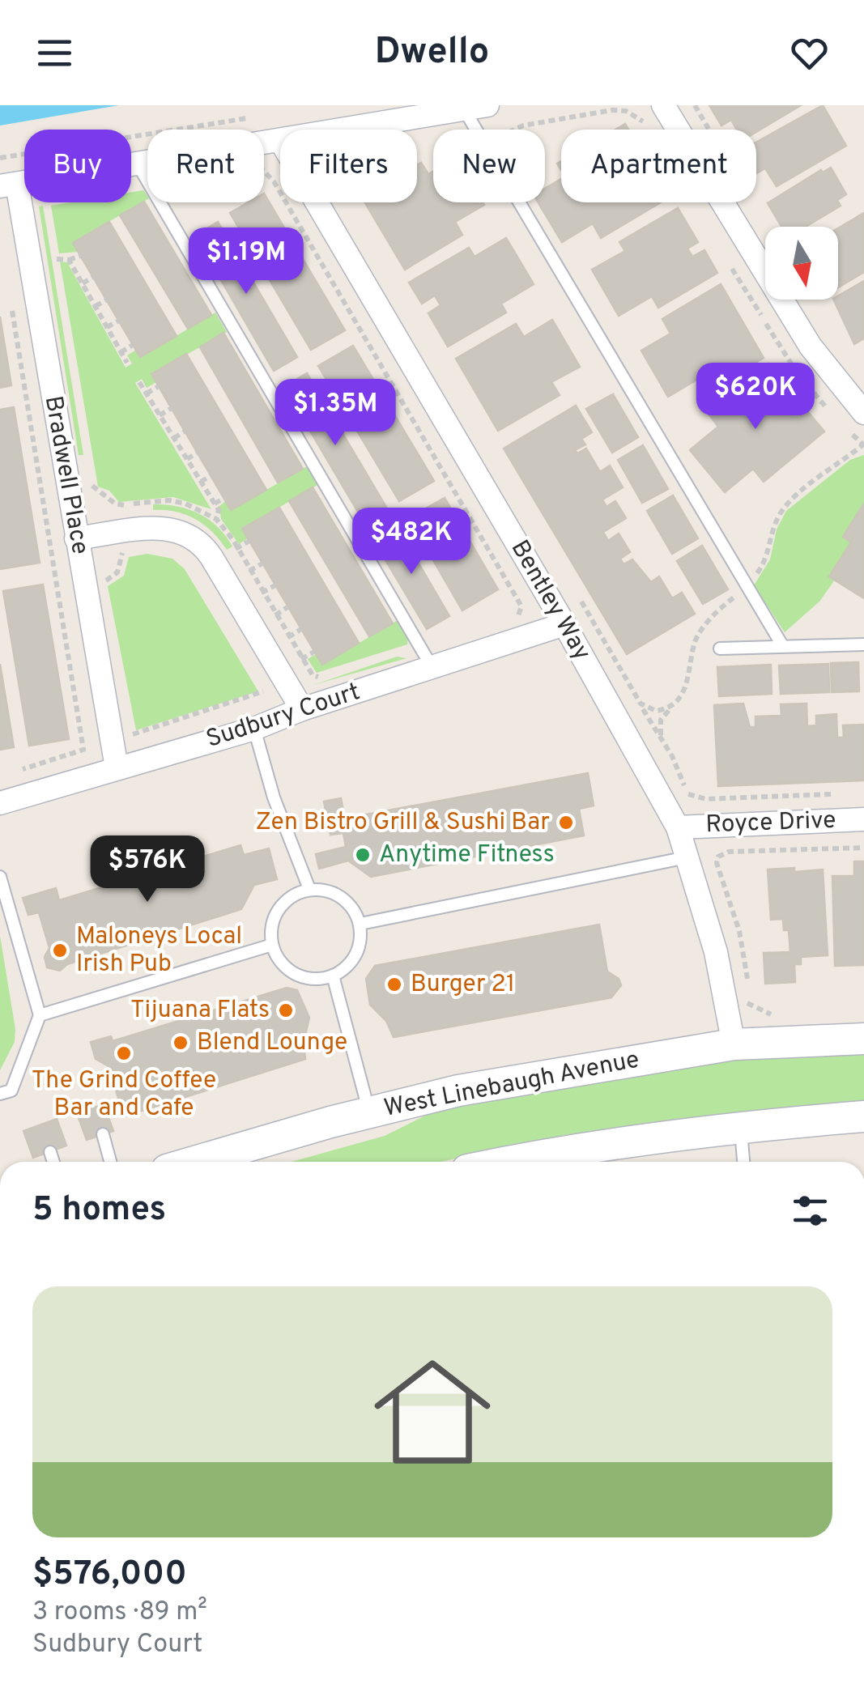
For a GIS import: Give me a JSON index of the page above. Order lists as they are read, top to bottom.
{
  "streets": {
    "main road": ["West Linebaugh Avenue"],
    "street": [
      "Bradwell Place",
      "Bentley Way",
      "Sudbury Court",
      "Royce Drive"
    ]
  },
  "crossings": [
    ["Bradwell Place", "Sudbury Court"],
    ["Bentley Way", "Sudbury Court"],
    ["Bentley Way", "Royce Drive"],
    ["Bentley Way", "West Linebaugh Avenue"]
  ],
  "places": [
    "Zen Bistro Grill & Sushi Bar",
    "Anytime Fitness",
    "Maloneys Local Irish Pub",
    "Burger 21",
    "Tijuana Flats",
    "Blend Lounge",
    "The Grind Coffee Bar and Cafe"
  ],
  "north": "bottom",
  "page": {
    "header": "Dwello",
    "chip": [
      "Buy",
      "Rent",
      "Filters",
      "New",
      "Apartment"
    ],
    "price": [
      "$1.19M",
      "$620K",
      "$1.35M",
      "$482K",
      "$576K"
    ],
    "heading": "5 homes",
    "list": [
      {
        "name": "$576,000",
        "note": "3 rooms · 89 m² · Sudbury Court"
      }
    ]
  }
}
